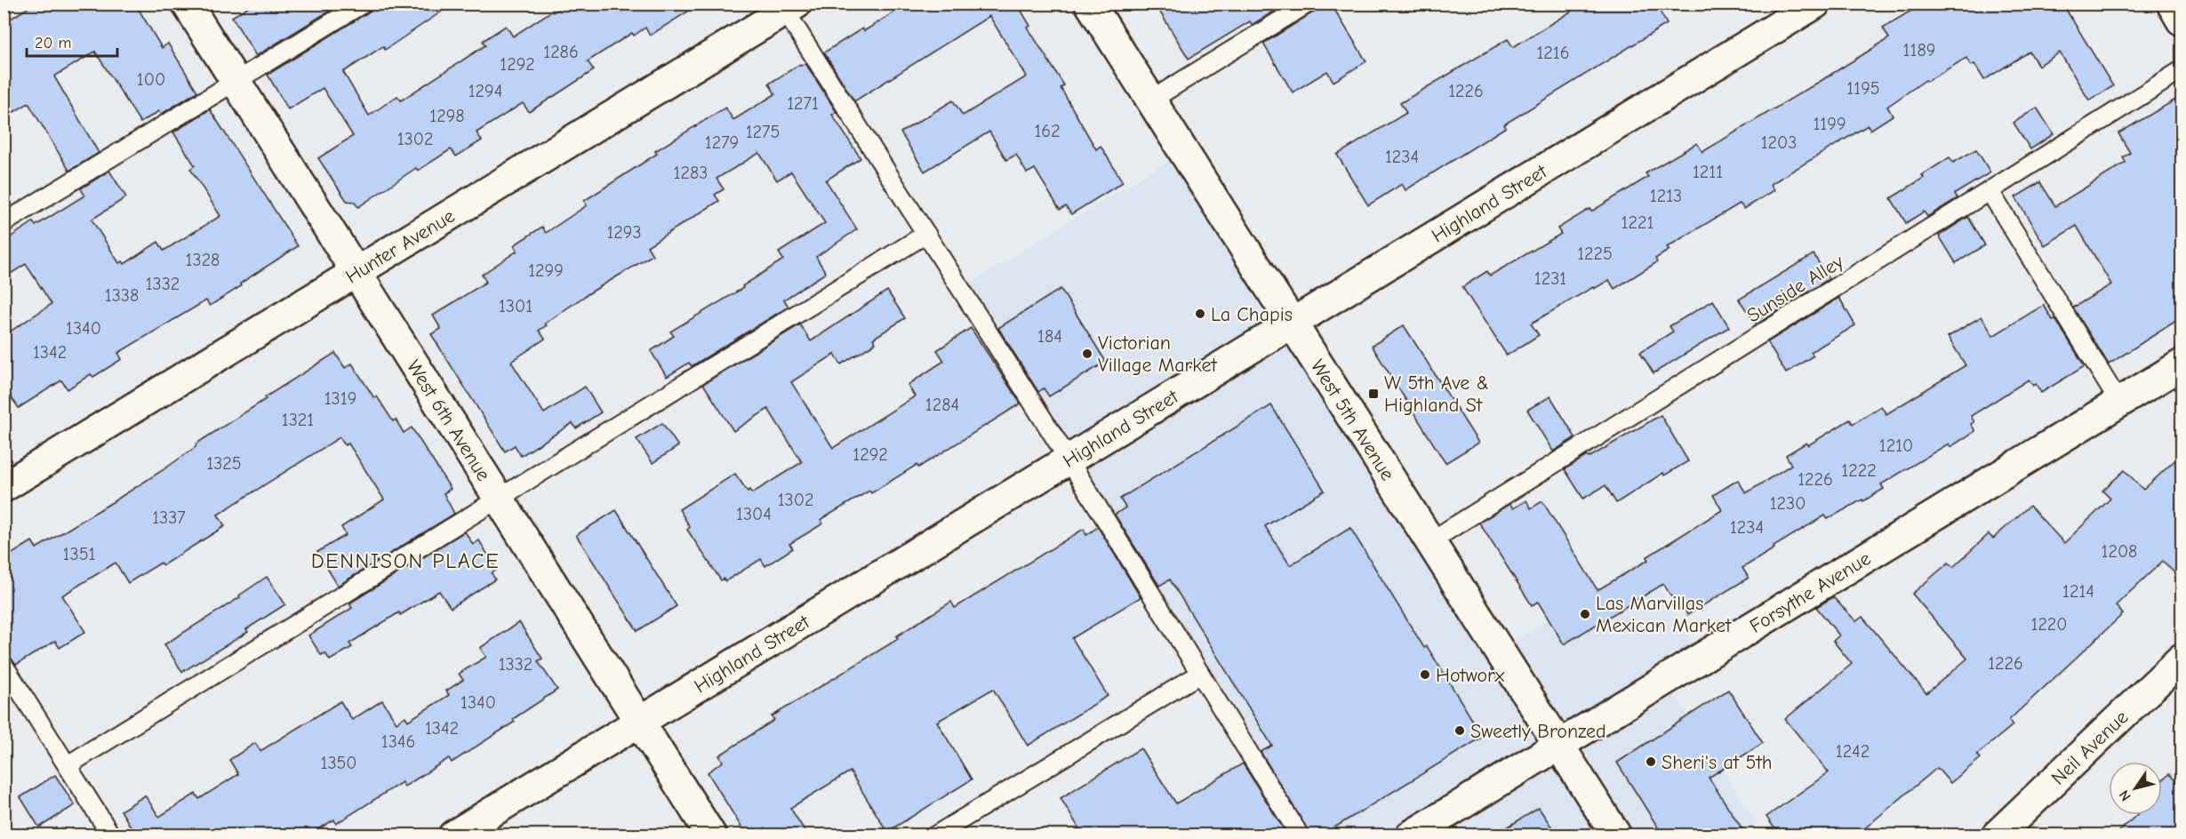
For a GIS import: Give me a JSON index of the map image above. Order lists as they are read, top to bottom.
{
  "streets": {
    "street": [
      "Highland Street",
      "Hunter Avenue",
      "West 5th Avenue",
      "West 6th Avenue",
      "Forsythe Avenue",
      "Neil Avenue"
    ],
    "lane": ["Sunside Alley"]
  },
  "crossings": [
    ["Highland Street", "West 5th Avenue"],
    ["Highland Street", "West 6th Avenue"],
    ["Hunter Avenue", "West 6th Avenue"],
    ["Sunside Alley", "West 5th Avenue"],
    ["West 5th Avenue", "Forsythe Avenue"]
  ],
  "districts": ["DENNISON PLACE"],
  "places": {
    "other": [
      "La Chapis",
      "Victorian Village Market",
      "Las Marvillas Mexican Market",
      "Hotworx",
      "Sweetly Bronzed",
      "Sheri's at 5th"
    ],
    "transit": ["W 5th Ave & Highland St"]
  },
  "house_numbers": [
    "1189",
    "1286",
    "1216",
    "1292",
    "100",
    "1195",
    "1294",
    "1226",
    "1271",
    "1298",
    "1199",
    "162",
    "1275",
    "1302",
    "1279",
    "1203",
    "1234",
    "1211",
    "1283",
    "1213",
    "1221",
    "1293",
    "1225",
    "1328",
    "1299",
    "1231",
    "1332",
    "1338",
    "1301",
    "1340",
    "184",
    "1342",
    "1319",
    "1284",
    "1321",
    "1210",
    "1292",
    "1325",
    "1222",
    "1226",
    "1302",
    "1230",
    "1304",
    "1337",
    "1234",
    "1208",
    "1351",
    "1214",
    "1220",
    "1226",
    "1332",
    "1340",
    "1342",
    "1346",
    "1242",
    "1350"
  ],
  "scale_bar": "20 m",
  "north": "bottom left"
}
